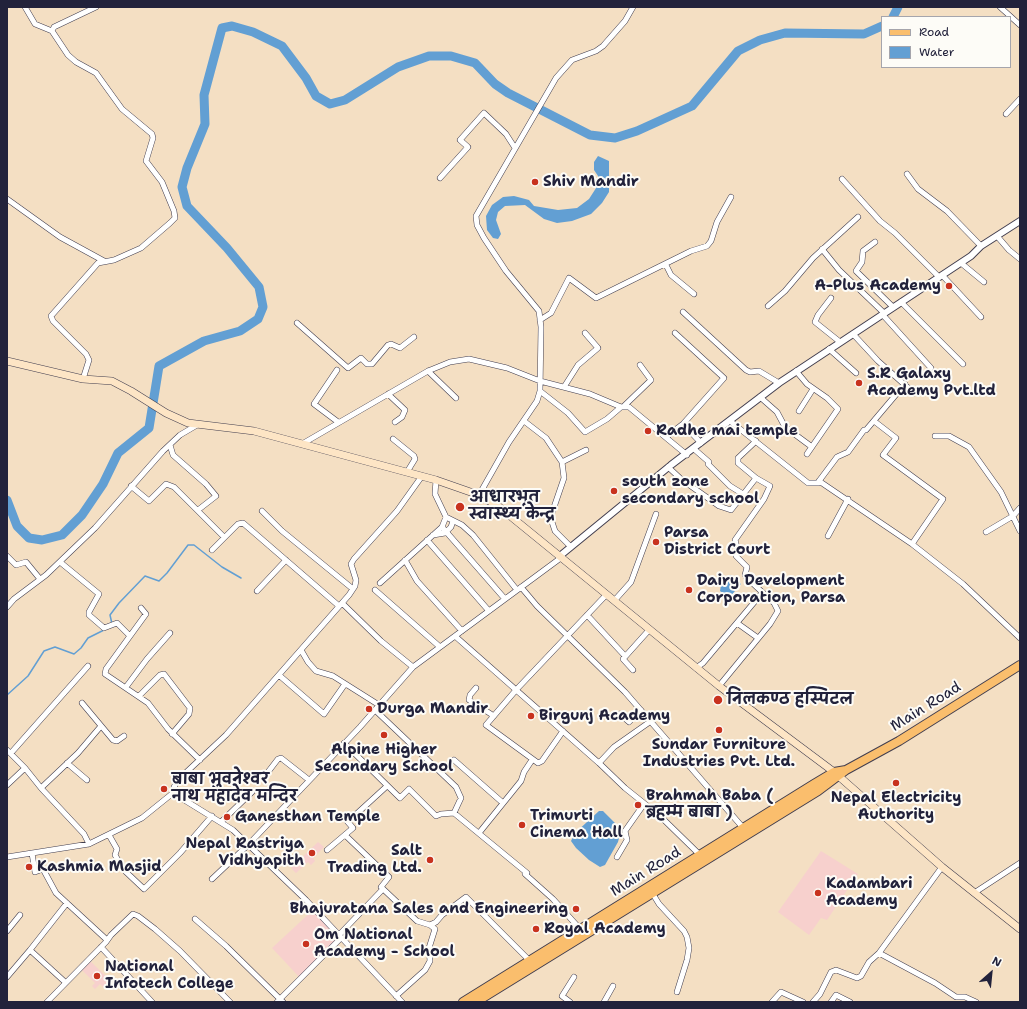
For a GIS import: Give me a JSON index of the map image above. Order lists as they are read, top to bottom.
{
  "streets": {
    "main road": ["Main Road"]
  },
  "places": [
    "Shiv Mandir",
    "A-Plus Academy",
    "S.R Galaxy Academy Pvt.ltd",
    "Radhe mai temple",
    "south zone secondary school",
    "आधारभूत स्वास्थ्य केन्द्र",
    "Parsa District Court",
    "Dairy Development Corporation, Parsa",
    "निलकण्ठ हस्पिटल",
    "Durga Mandir",
    "Birgunj Academy",
    "Sundar Furniture Industries Pvt. Ltd.",
    "Alpine Higher Secondary School",
    "Nepal Electricity Authority",
    "बाबा भुवनेश्वर नाथ महादेव मन्दिर",
    "Brahmah Baba ( ब्रहम्म बाबा )",
    "Ganesthan Temple",
    "Trimurti Cinema Hall",
    "Nepal Rastriya Vidhyapith",
    "Salt Trading Ltd.",
    "Kashmia Masjid",
    "Kadambari Academy",
    "Bhajuratana Sales and Engineering",
    "Royal Academy",
    "Om National Academy - School",
    "National Infotech College"
  ],
  "legend": ["Road", "Water"],
  "north": "top right"
}
